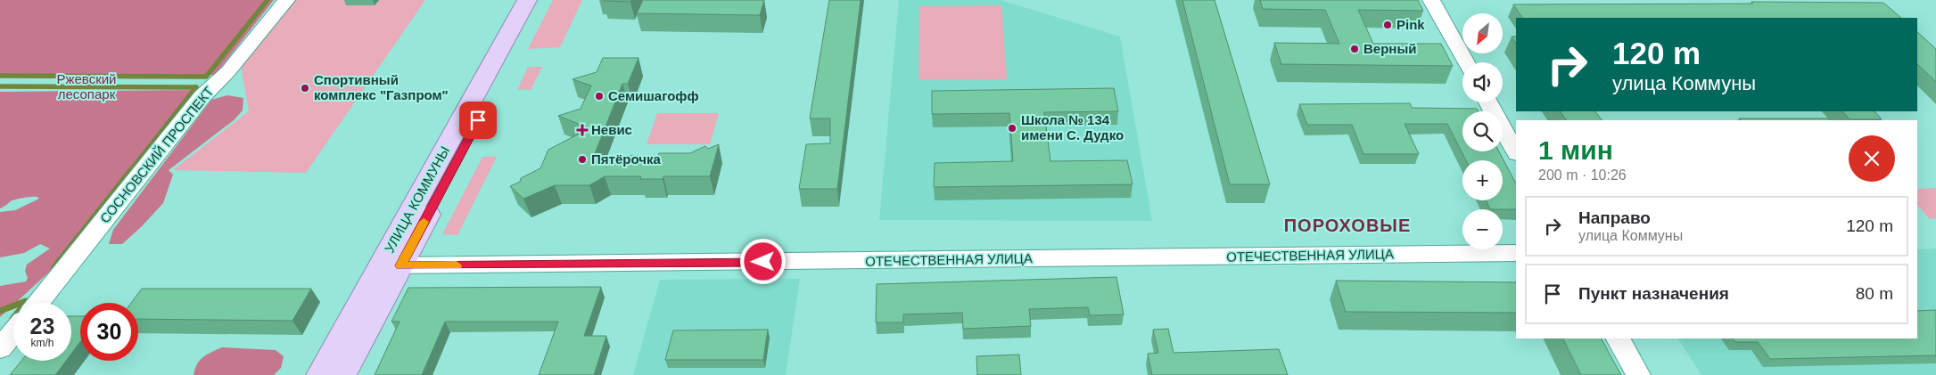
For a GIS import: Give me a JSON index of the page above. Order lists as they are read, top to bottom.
{
  "streets": {
    "main road": ["УЛИЦА КОММУНЫ"],
    "street": ["СОСНОВСКИЙ ПРОСПЕКТ", "ОТЕЧЕСТВЕННАЯ УЛИЦА"]
  },
  "crossings": [
    ["УЛИЦА КОММУНЫ", "ОТЕЧЕСТВЕННАЯ УЛИЦА"]
  ],
  "districts": ["ПОРОХОВЫЕ"],
  "parks": ["Ржевский лесопарк"],
  "places": {
    "other": [
      "Pink",
      "Верный",
      "Cпортивный комплекс \"Газпром\"",
      "Семишагофф",
      "Школа № 134 имени С. Дудко",
      "Пятёрочка"
    ],
    "health": ["Невис"]
  },
  "north": "bottom left",
  "page": {
    "map_buttons": ["+", "−"],
    "turn": ["120 m", "улица Коммуны"],
    "heading": ["1 мин", "200 m · 10:26"],
    "list": [
      {
        "name": "Направо",
        "note": "улица Коммуны",
        "value": "120 m"
      },
      {
        "name": "Пункт назначения",
        "value": "80 m"
      }
    ],
    "speed": "23 km/h",
    "limit": "30"
  }
}
